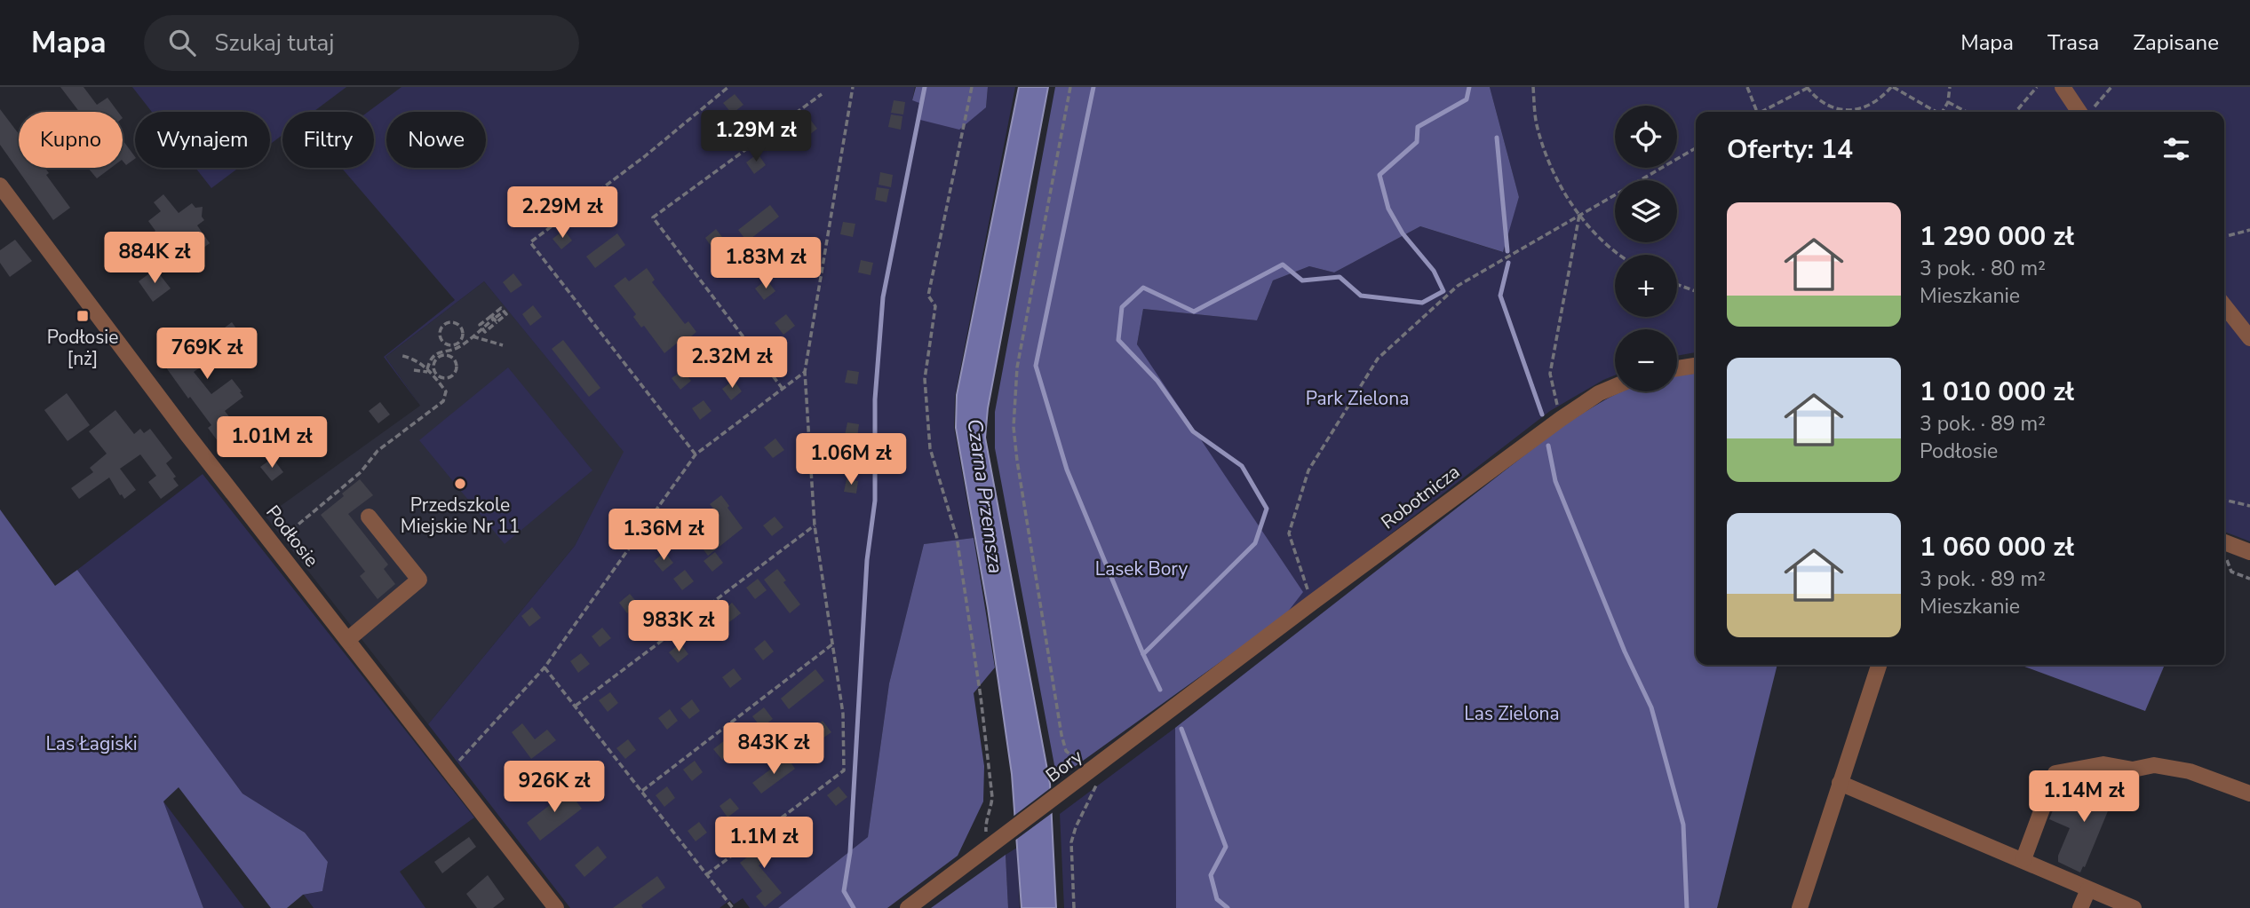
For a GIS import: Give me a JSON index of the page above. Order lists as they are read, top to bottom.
{
  "streets": {
    "street": ["Robotnicza", "Podłosie", "Bory"]
  },
  "crossings": [
    ["Robotnicza", "Bory"]
  ],
  "water": ["Czarna Przemsza"],
  "parks": [
    "Park Zielona",
    "Lasek Bory",
    "Las Zielona",
    "Las Łagiski"
  ],
  "places": {
    "transit": ["Podłosie [nż]"],
    "other": ["Przedszkole Miejskie Nr 11"]
  },
  "page": {
    "header": "Mapa",
    "search": "Szukaj tutaj",
    "nav": ["Mapa", "Trasa", "Zapisane"],
    "map_buttons": ["+", "−"],
    "price": [
      "1.29M zł",
      "2.29M zł",
      "884K zł",
      "1.83M zł",
      "769K zł",
      "2.32M zł",
      "1.01M zł",
      "1.06M zł",
      "1.36M zł",
      "983K zł",
      "843K zł",
      "926K zł",
      "1.14M zł",
      "1.1M zł"
    ],
    "chip": [
      "Kupno",
      "Wynajem",
      "Filtry",
      "Nowe"
    ],
    "heading": "Oferty: 14",
    "list": [
      {
        "name": "1 290 000 zł",
        "note": "3 pok. · 80 m² · Mieszkanie"
      },
      {
        "name": "1 010 000 zł",
        "note": "3 pok. · 89 m² · Podłosie"
      },
      {
        "name": "1 060 000 zł",
        "note": "3 pok. · 89 m² · Mieszkanie"
      }
    ]
  }
}
